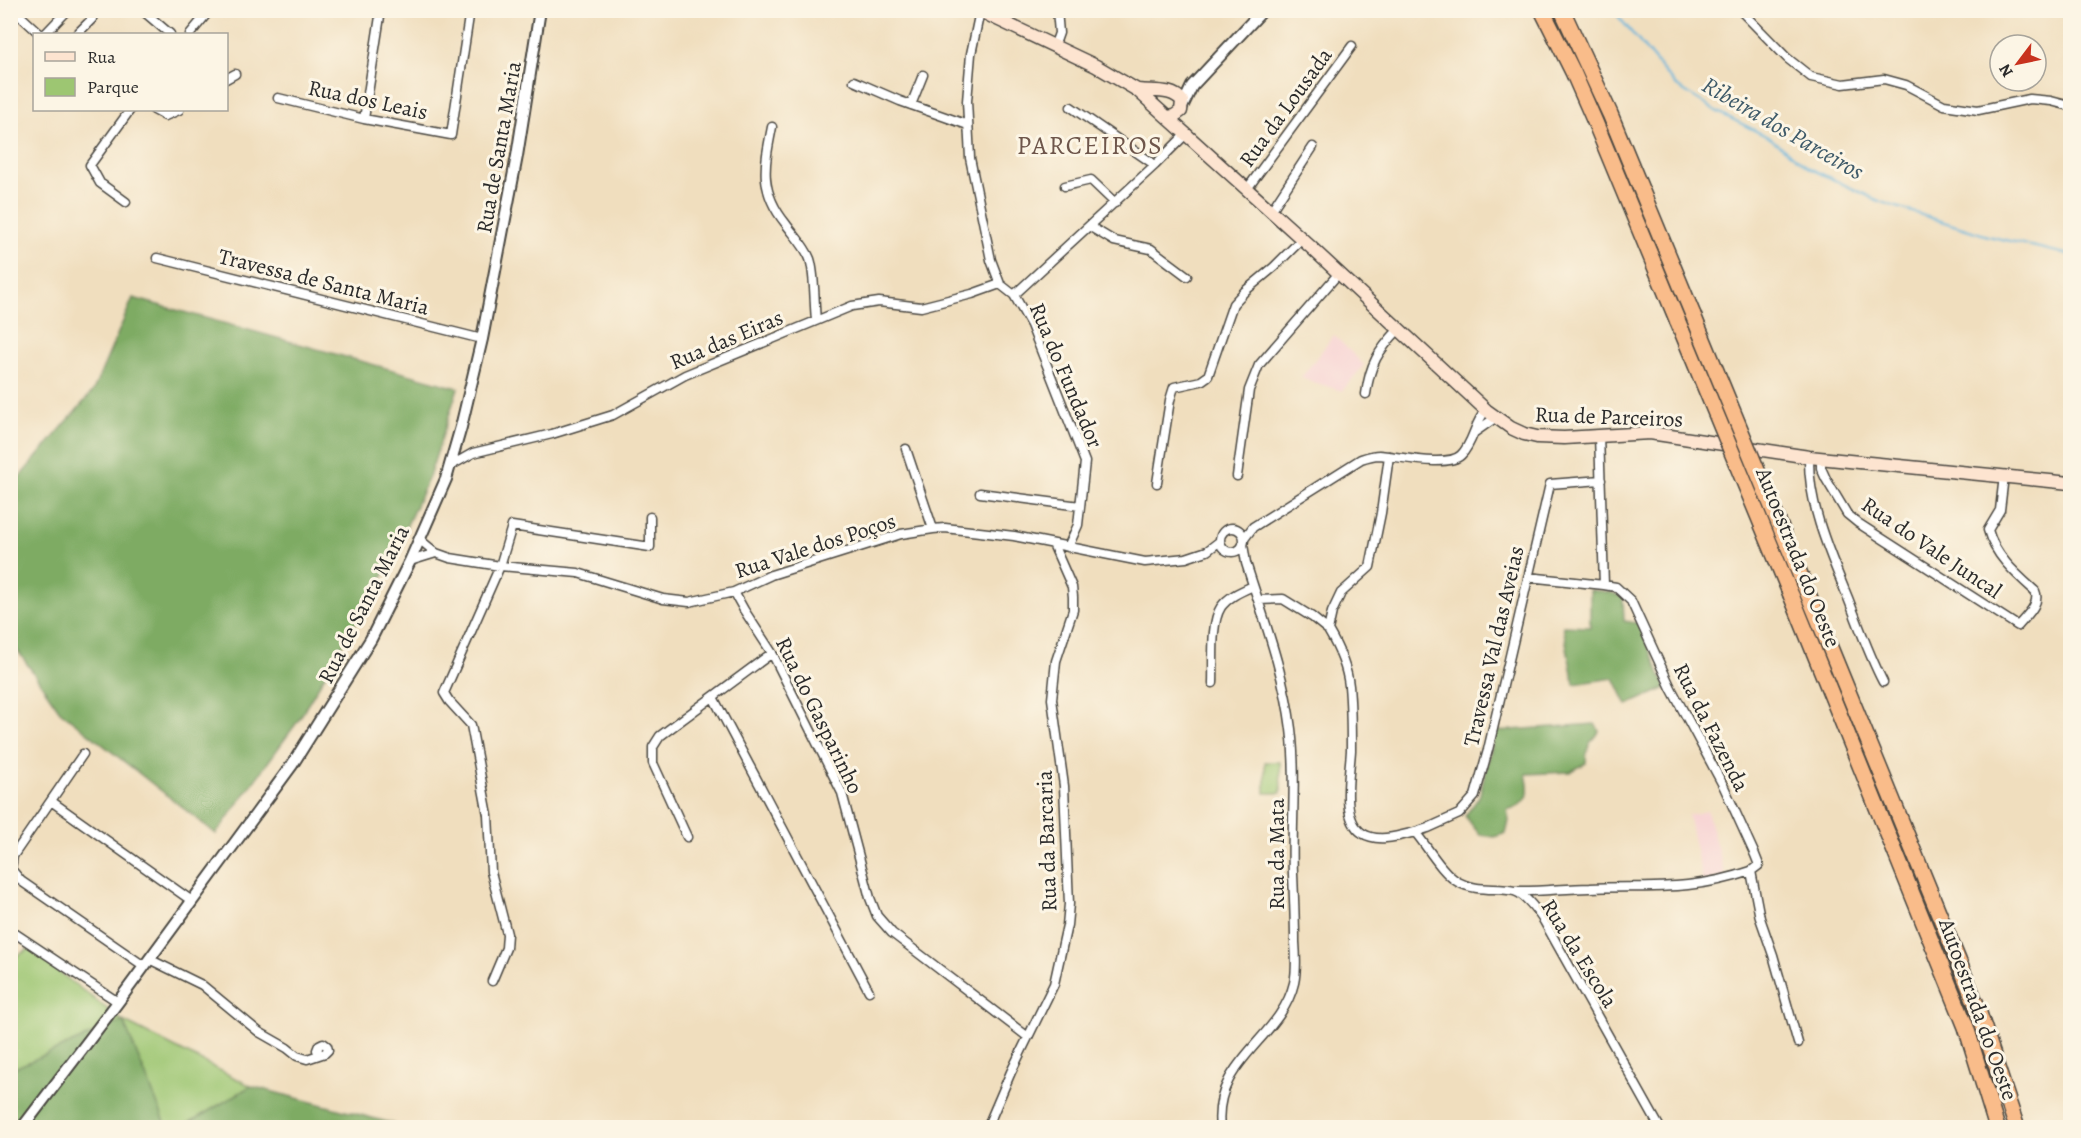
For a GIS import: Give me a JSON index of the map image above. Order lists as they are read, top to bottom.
{
  "streets": {
    "highway": ["Autoestrada do Oeste"],
    "main road": ["Rua de Parceiros"],
    "street": [
      "Rua dos Leais",
      "Rua da Lousada",
      "Rua de Santa Maria",
      "Travessa de Santa Maria",
      "Rua das Eiras",
      "Rua do Fundador",
      "Rua Vale dos Poços",
      "Rua do Vale Juncal",
      "Travessa Val das Aveias",
      "Rua do Gasparinho",
      "Rua da Fazenda",
      "Rua da Barcaria",
      "Rua da Mata",
      "Rua da Escola"
    ]
  },
  "crossings": [
    ["Rua da Lousada", "Rua de Parceiros"],
    ["Rua de Santa Maria", "Travessa de Santa Maria"],
    ["Rua de Santa Maria", "Rua das Eiras"],
    ["Rua de Santa Maria", "Rua Vale dos Poços"],
    ["Rua das Eiras", "Rua do Fundador"],
    ["Rua do Fundador", "Rua Vale dos Poços"],
    ["Rua de Parceiros", "Rua do Vale Juncal"],
    ["Rua Vale dos Poços", "Rua do Gasparinho"],
    ["Rua Vale dos Poços", "Rua da Barcaria"],
    ["Rua Vale dos Poços", "Rua da Mata"],
    ["Travessa Val das Aveias", "Rua da Escola"],
    ["Rua do Gasparinho", "Rua da Barcaria"]
  ],
  "districts": ["PARCEIROS"],
  "water": ["Ribeira dos Parceiros"],
  "legend": ["Rua", "Parque"],
  "north": "bottom left"
}
